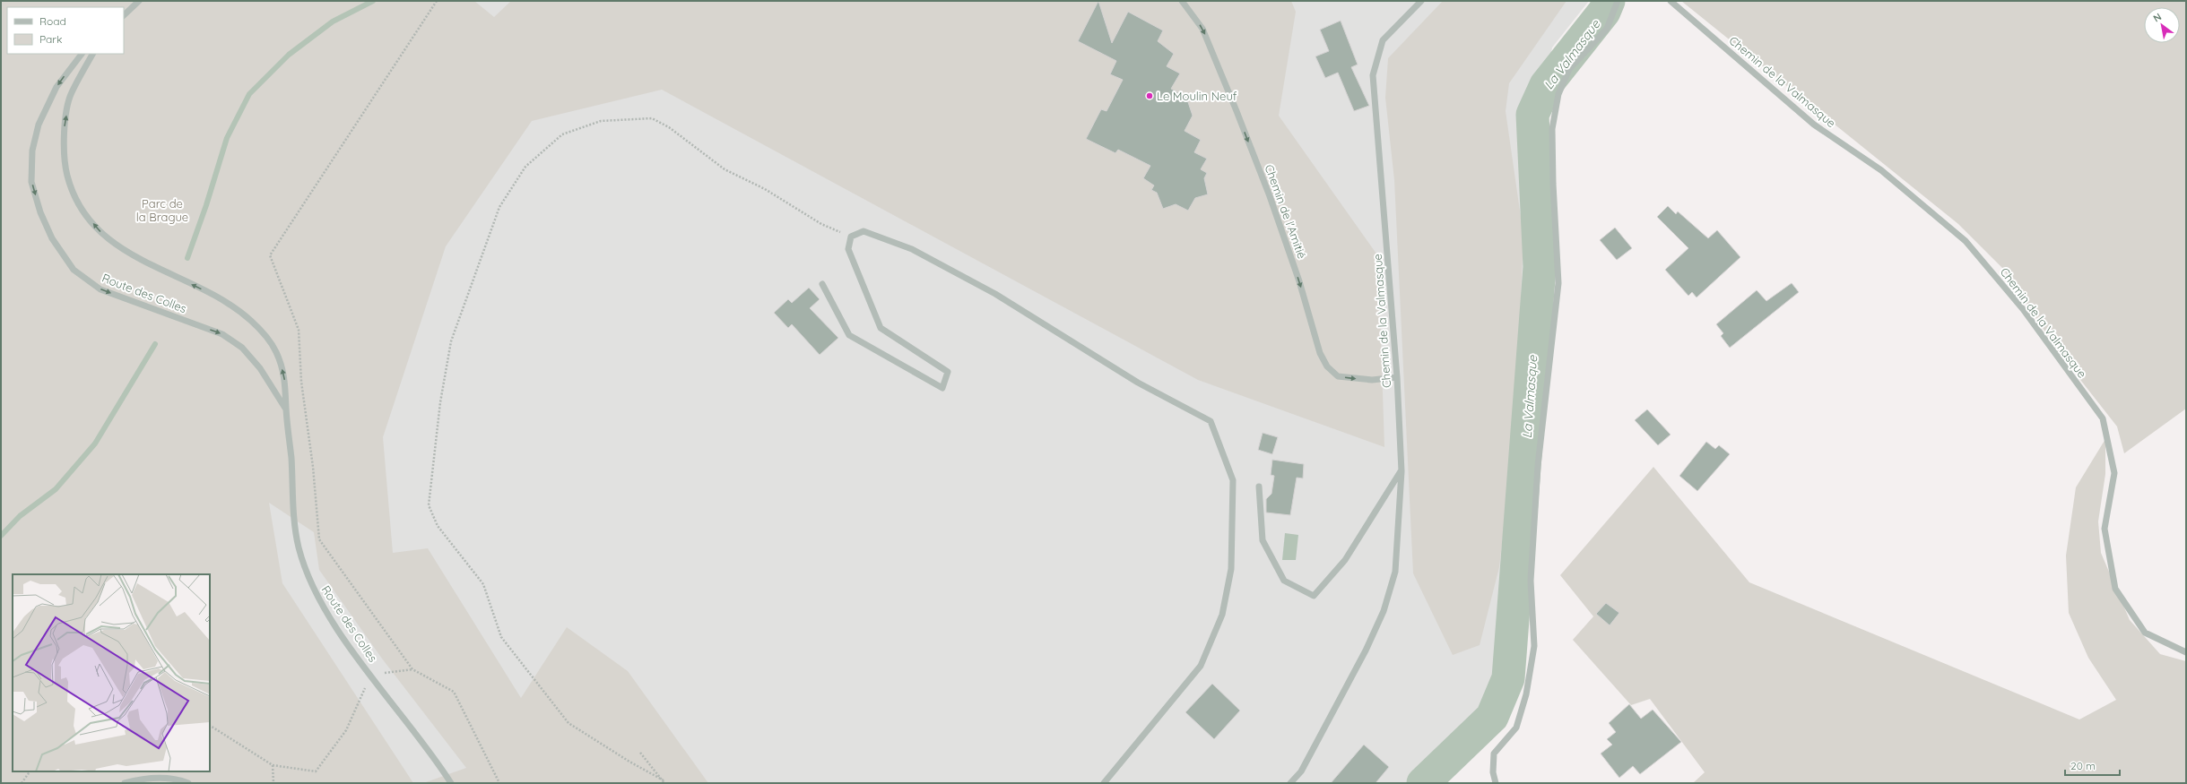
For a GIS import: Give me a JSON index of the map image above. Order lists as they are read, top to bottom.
{
  "streets": {
    "street": ["Chemin de la Valmasque", "Chemin de l'Amitié", "Route des Colles"]
  },
  "crossings": [
    ["Chemin de la Valmasque", "Chemin de l'Amitié"]
  ],
  "one_way": ["Chemin de l'Amitié"],
  "water": ["La Valmasque"],
  "parks": ["Parc de la Brague"],
  "places": ["Le Moulin Neuf"],
  "legend": ["Road", "Park"],
  "scale_bar": "20 m",
  "north": "top left"
}
